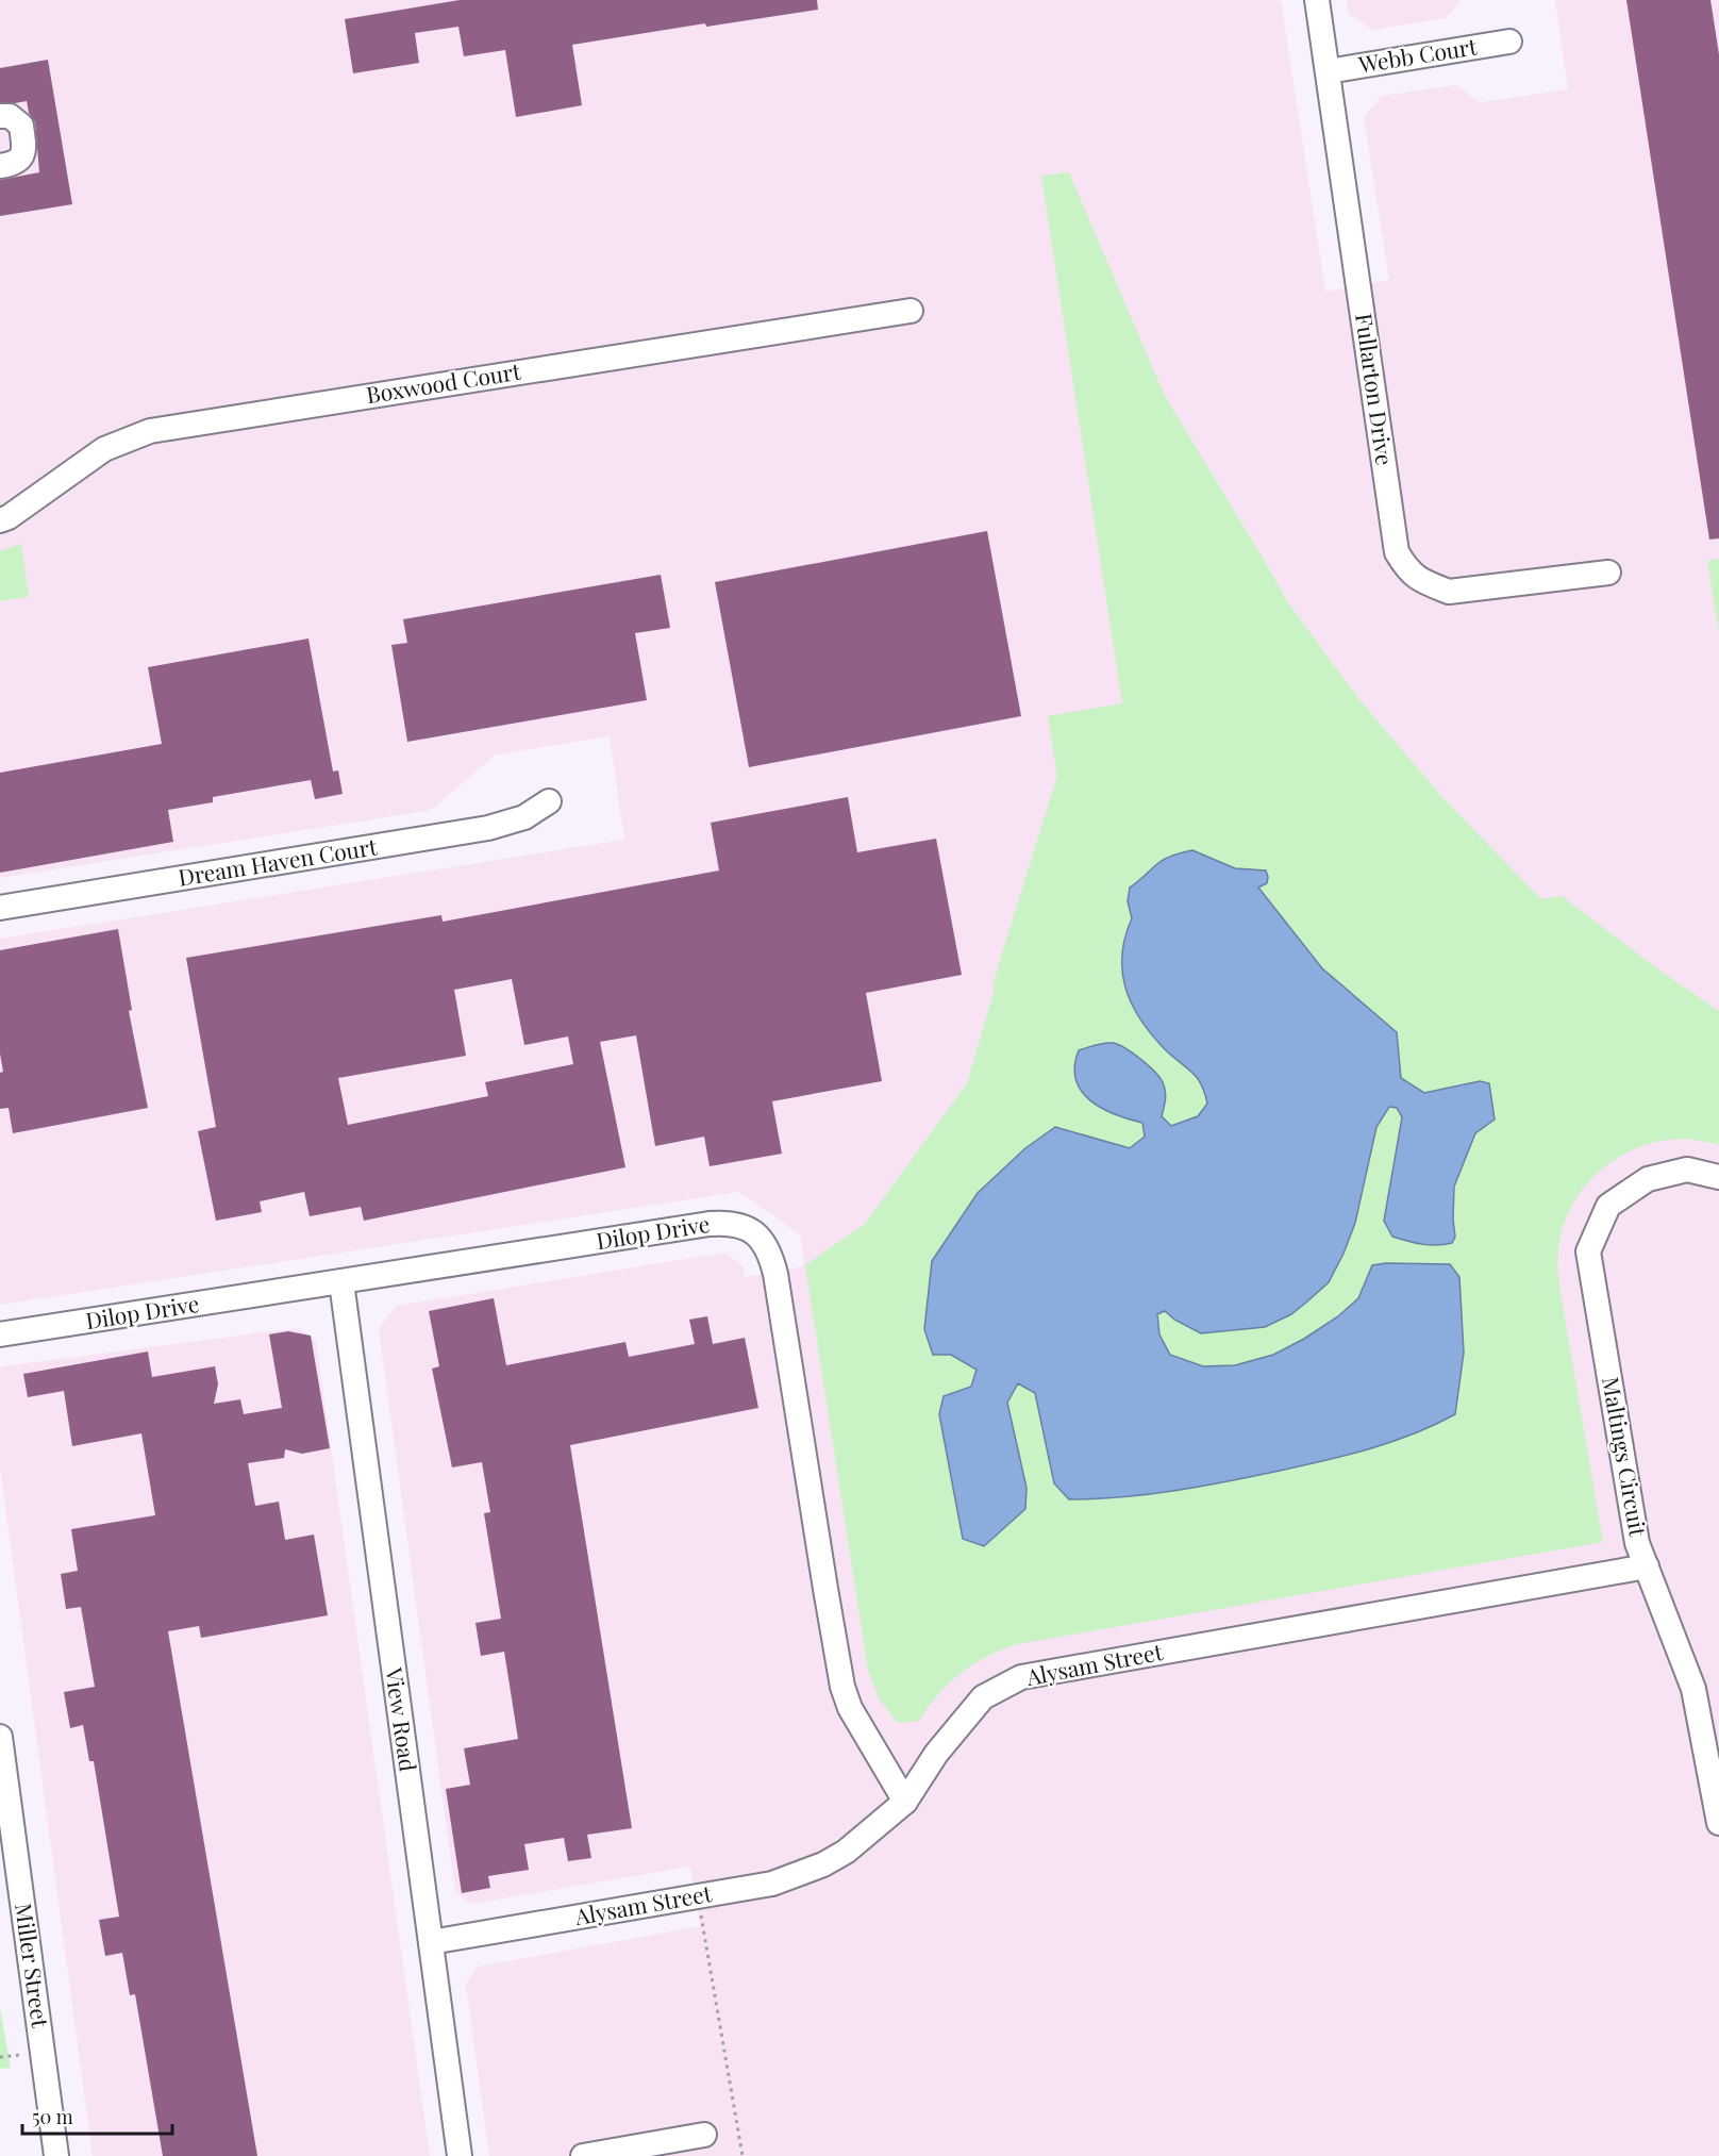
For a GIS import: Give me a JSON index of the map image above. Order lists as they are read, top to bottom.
{
  "streets": {
    "street": [
      "Webb Court",
      "Boxwood Court",
      "Fullarton Drive",
      "Dream Haven Court",
      "Dilop Drive",
      "Maltings Circuit",
      "Alysam Street",
      "View Road",
      "Miller Street"
    ]
  },
  "crossings": [
    ["Webb Court", "Fullarton Drive"],
    ["Dilop Drive", "Alysam Street"],
    ["Dilop Drive", "View Road"],
    ["Maltings Circuit", "Alysam Street"],
    ["Alysam Street", "View Road"]
  ],
  "scale_bar": "50 m"
}
